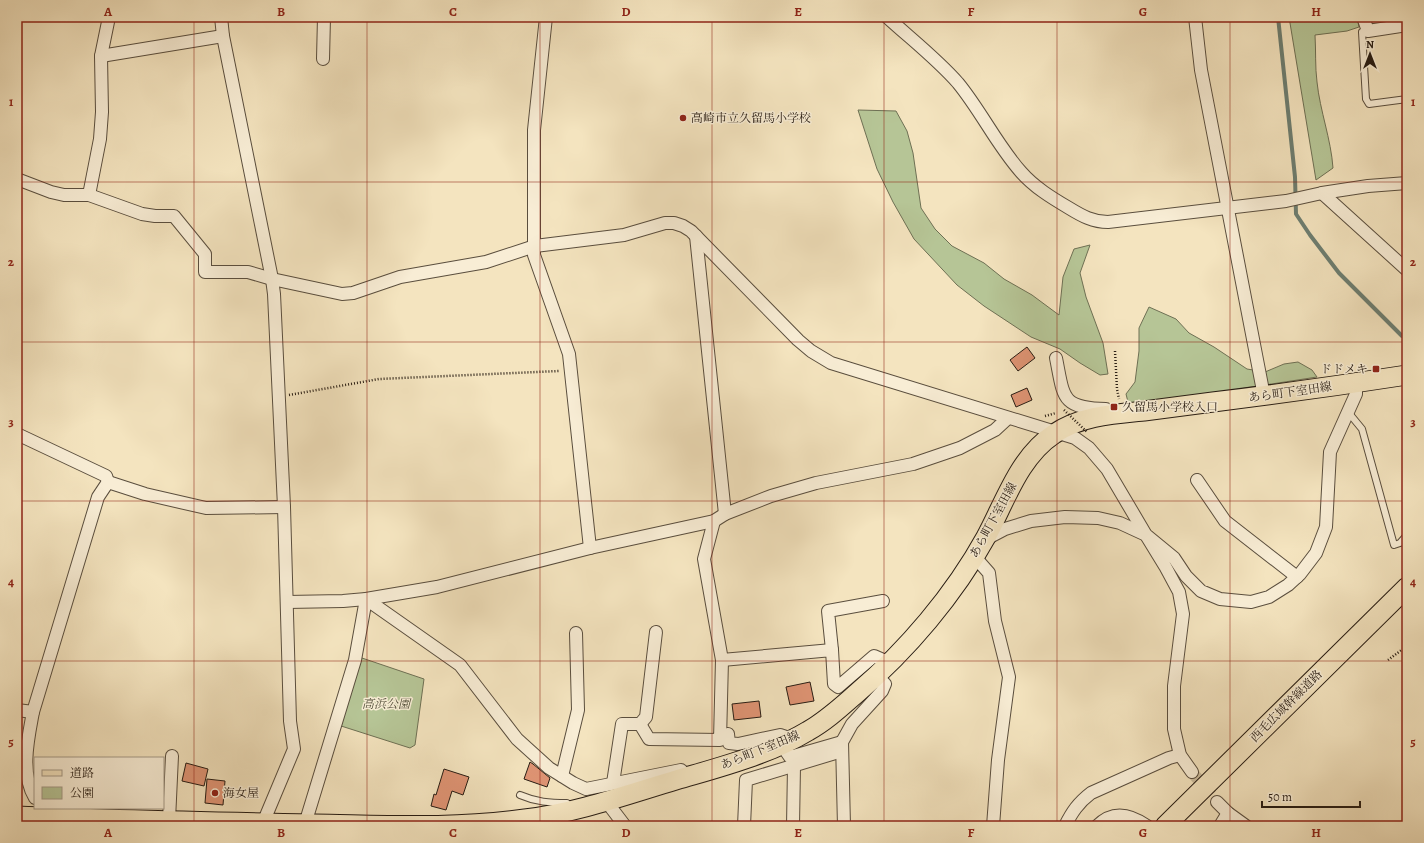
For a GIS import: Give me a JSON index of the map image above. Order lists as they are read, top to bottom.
{
  "streets": {
    "main road": ["あら町下室田線", "西毛広域幹線道路"]
  },
  "parks": ["高浜公園"],
  "places": {
    "other": ["高崎市立久留馬小学校", "海女屋"],
    "transit": ["ドドメキ", "久留馬小学校入口"]
  },
  "legend": ["道路", "公園"],
  "scale_bar": "50 m",
  "north": "top",
  "grid": {
    "columns": [
      "A",
      "B",
      "C",
      "D",
      "E",
      "F",
      "G",
      "H"
    ],
    "rows": [
      "1",
      "2",
      "3",
      "4",
      "5"
    ]
  }
}
